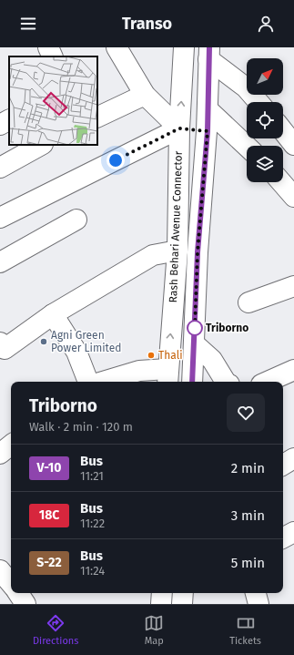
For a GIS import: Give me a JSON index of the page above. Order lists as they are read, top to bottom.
{
  "streets": {
    "street": ["Rash Behari Avenue Connector"]
  },
  "places": ["Triborno", "Agni Green Power Limited", "Thali"],
  "lines": ["bus line V-10"],
  "north": "top right",
  "page": {
    "header": "Transo",
    "heading": ["Triborno", "Walk · 2 min · 120 m"],
    "list": [
      {
        "mark": "V-10",
        "name": "Bus",
        "note": "11:21",
        "value": "2 min"
      },
      {
        "mark": "18C",
        "name": "Bus",
        "note": "11:22",
        "value": "3 min"
      },
      {
        "mark": "S-22",
        "name": "Bus",
        "note": "11:24",
        "value": "5 min"
      }
    ],
    "tabs": ["Directions", "Map", "Tickets"]
  }
}
